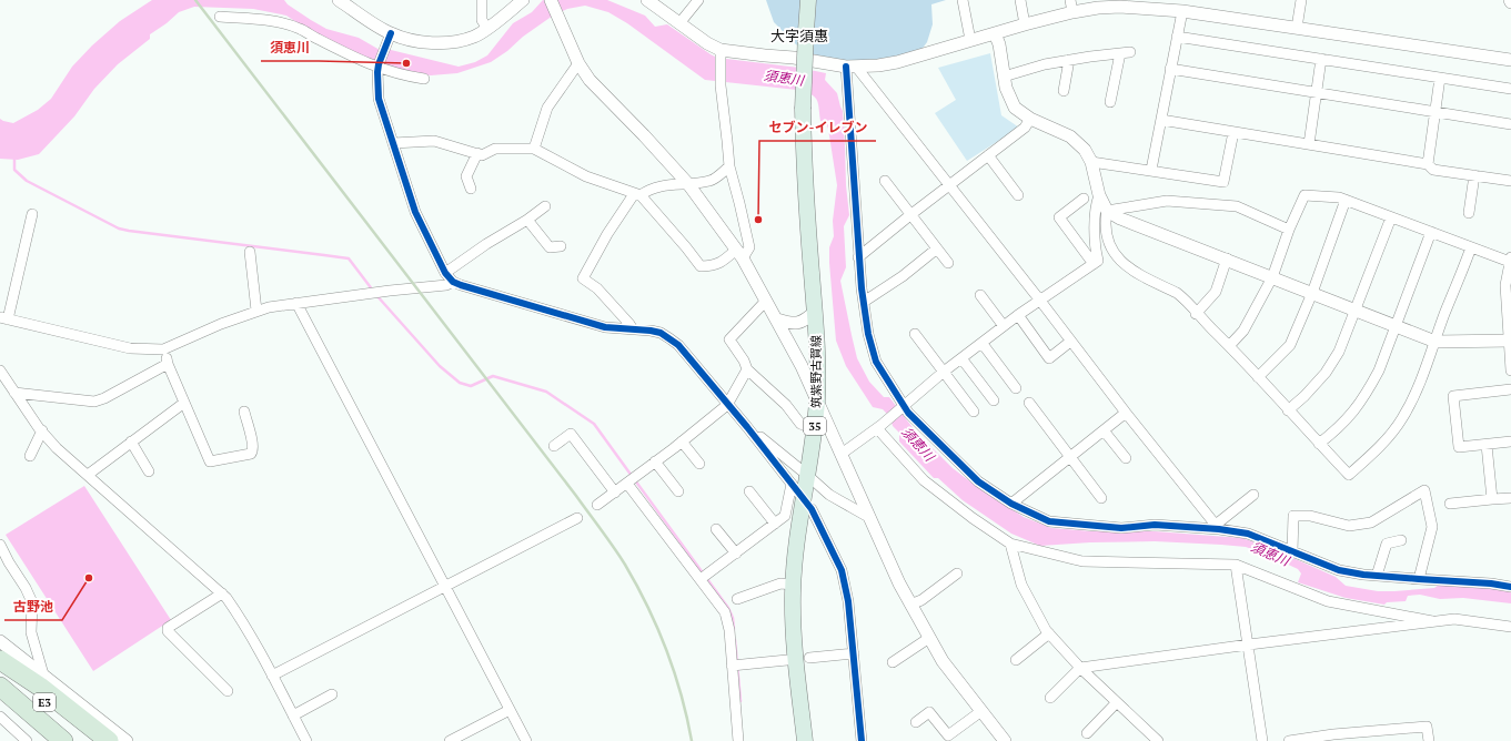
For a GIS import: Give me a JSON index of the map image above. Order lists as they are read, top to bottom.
{
  "streets": {
    "highway": ["E3"],
    "main road": ["筑紫野古賀線", "35"]
  },
  "districts": ["大字須惠"],
  "water": ["須恵川"],
  "places": ["須恵川", "セブン-イレブン", "古野池"]
}
